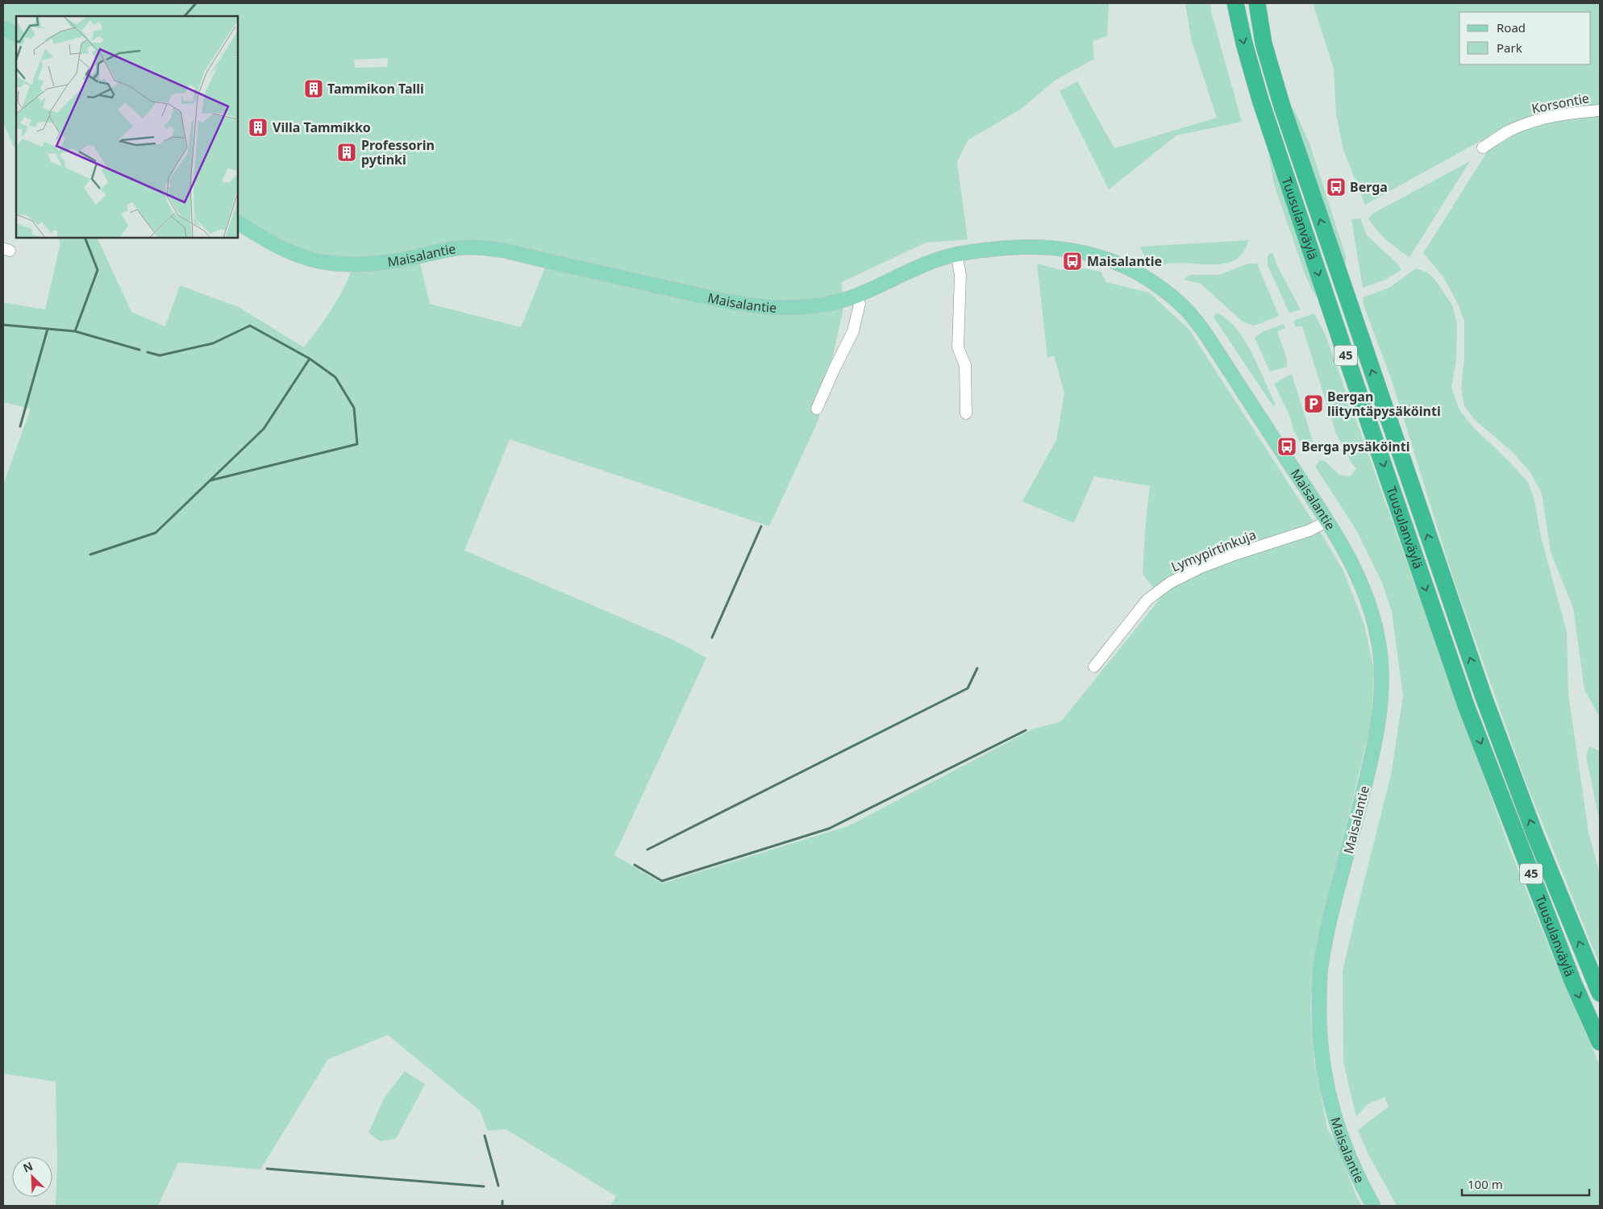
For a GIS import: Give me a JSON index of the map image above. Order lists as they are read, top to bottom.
{
  "streets": {
    "highway": ["Tuusulanväylä", "45"],
    "main road": ["Maisalantie"],
    "street": ["Korsontie", "Lymypirtinkuja"]
  },
  "crossings": [
    ["Maisalantie", "Lymypirtinkuja"]
  ],
  "places": {
    "building": ["Tammikon Talli", "Villa Tammikko", "Professorin pytinki"],
    "bus stop": ["Berga", "Maisalantie", "Berga pysäköinti"],
    "parking": ["Bergan liityntäpysäköinti"]
  },
  "legend": ["Road", "Park"],
  "scale_bar": "100 m",
  "north": "top left"
}
